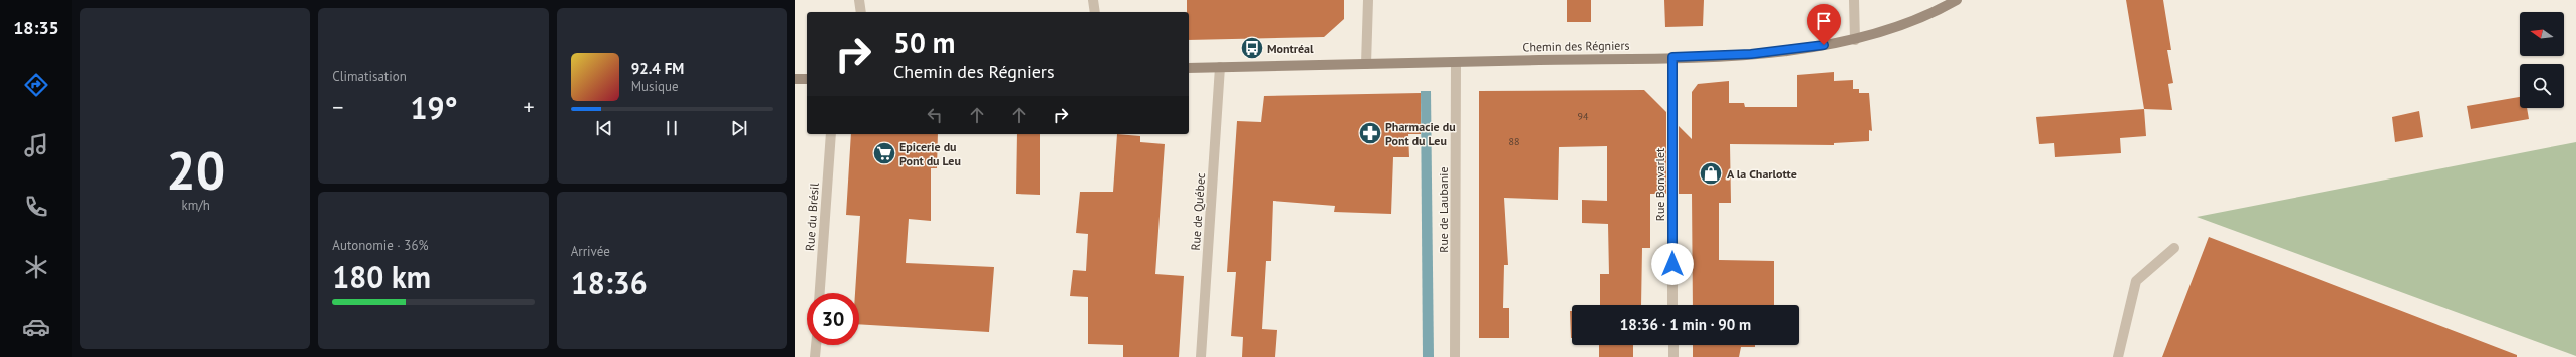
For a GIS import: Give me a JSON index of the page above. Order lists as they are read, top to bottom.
{
  "streets": {
    "main road": ["Chemin des Régniers"],
    "street": [
      "Rue Bonvarlet",
      "Rue de Laubanie",
      "Rue de Québec",
      "Rue du Brésil"
    ]
  },
  "crossings": [
    ["Chemin des Régniers", "Rue Bonvarlet"],
    ["Chemin des Régniers", "Rue de Laubanie"],
    ["Chemin des Régniers", "Rue de Québec"]
  ],
  "places": {
    "bus stop": ["Montréal"],
    "pharmacy": ["Pharmacie du Pont du Leu"],
    "supermarket": ["Epicerie du Pont du Leu"],
    "shop": ["A la Charlotte"]
  },
  "house_numbers": ["94", "88"],
  "north": "left",
  "page": {
    "tabs": "18:35",
    "tile": [
      ["20", "km/h"],
      "Climatisation",
      ["Autonomie · 36%", "180 km"],
      ["Arrivée", "18:36"]
    ],
    "turn": ["50 m", "Chemin des Régniers"],
    "song": ["92.4 FM", "Musique"],
    "heat": ["−", "19°", "+"],
    "limit": "30",
    "trip": "18:36 · 1 min · 90 m"
  }
}
